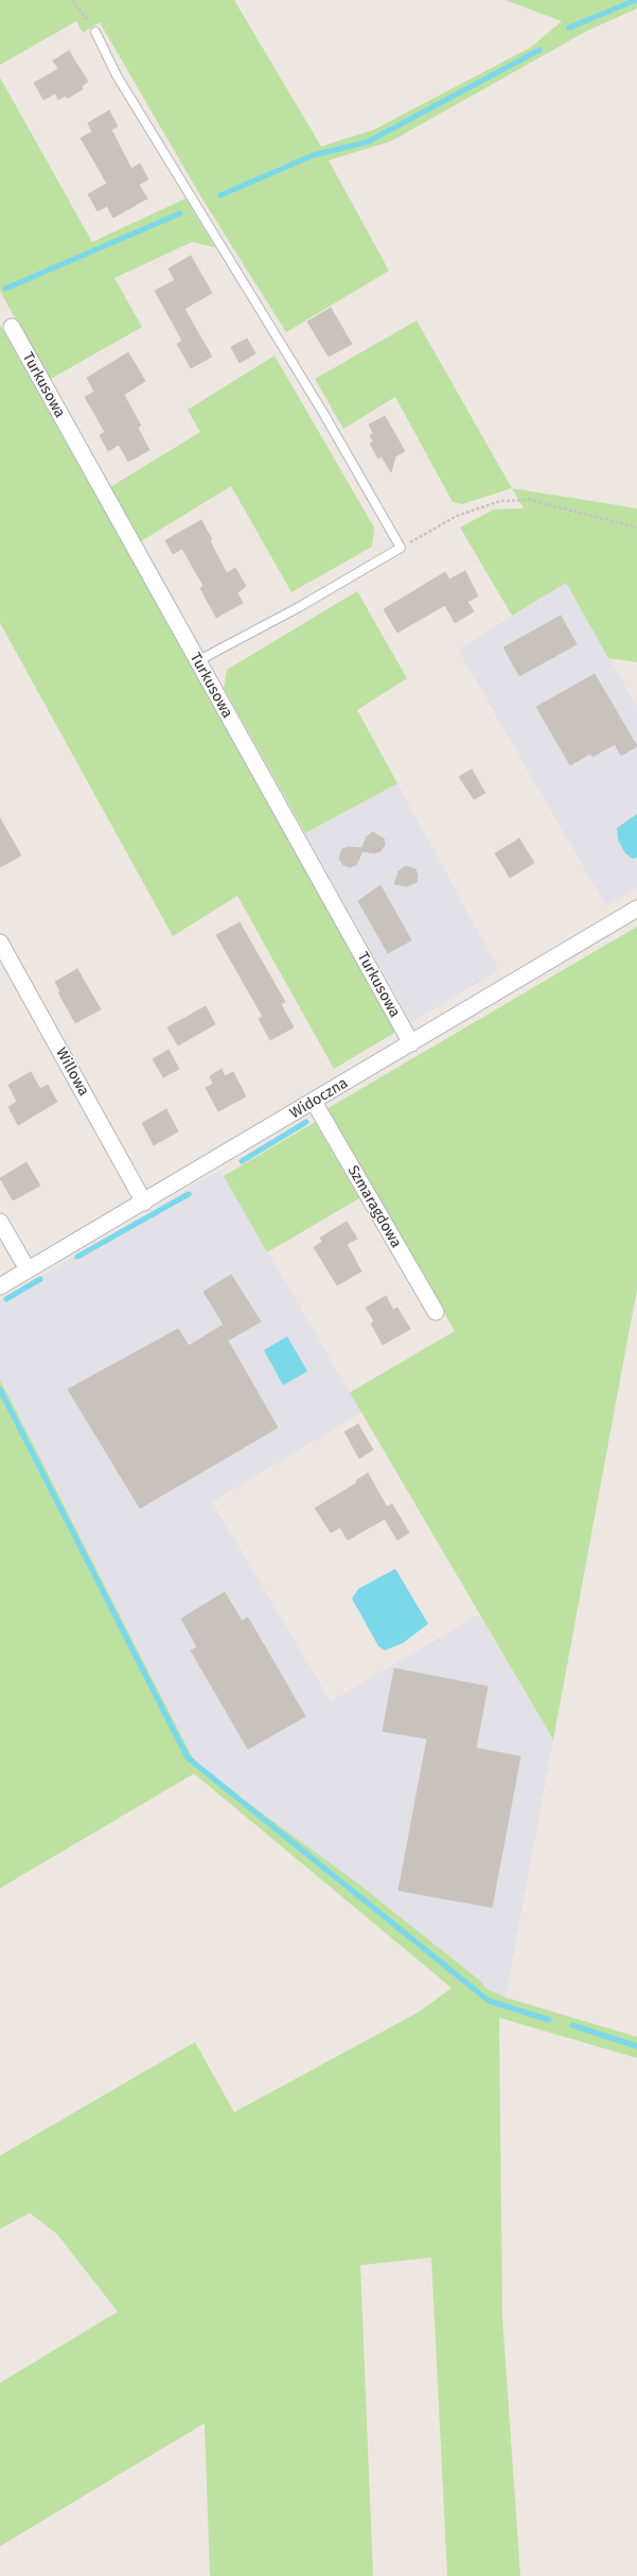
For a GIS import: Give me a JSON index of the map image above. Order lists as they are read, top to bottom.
{
  "streets": {
    "street": [
      "Turkusowa",
      "Willowa",
      "Widoczna",
      "Szmaragdowa"
    ]
  },
  "crossings": [
    ["Turkusowa", "Widoczna"],
    ["Willowa", "Widoczna"],
    ["Widoczna", "Szmaragdowa"]
  ]
}
